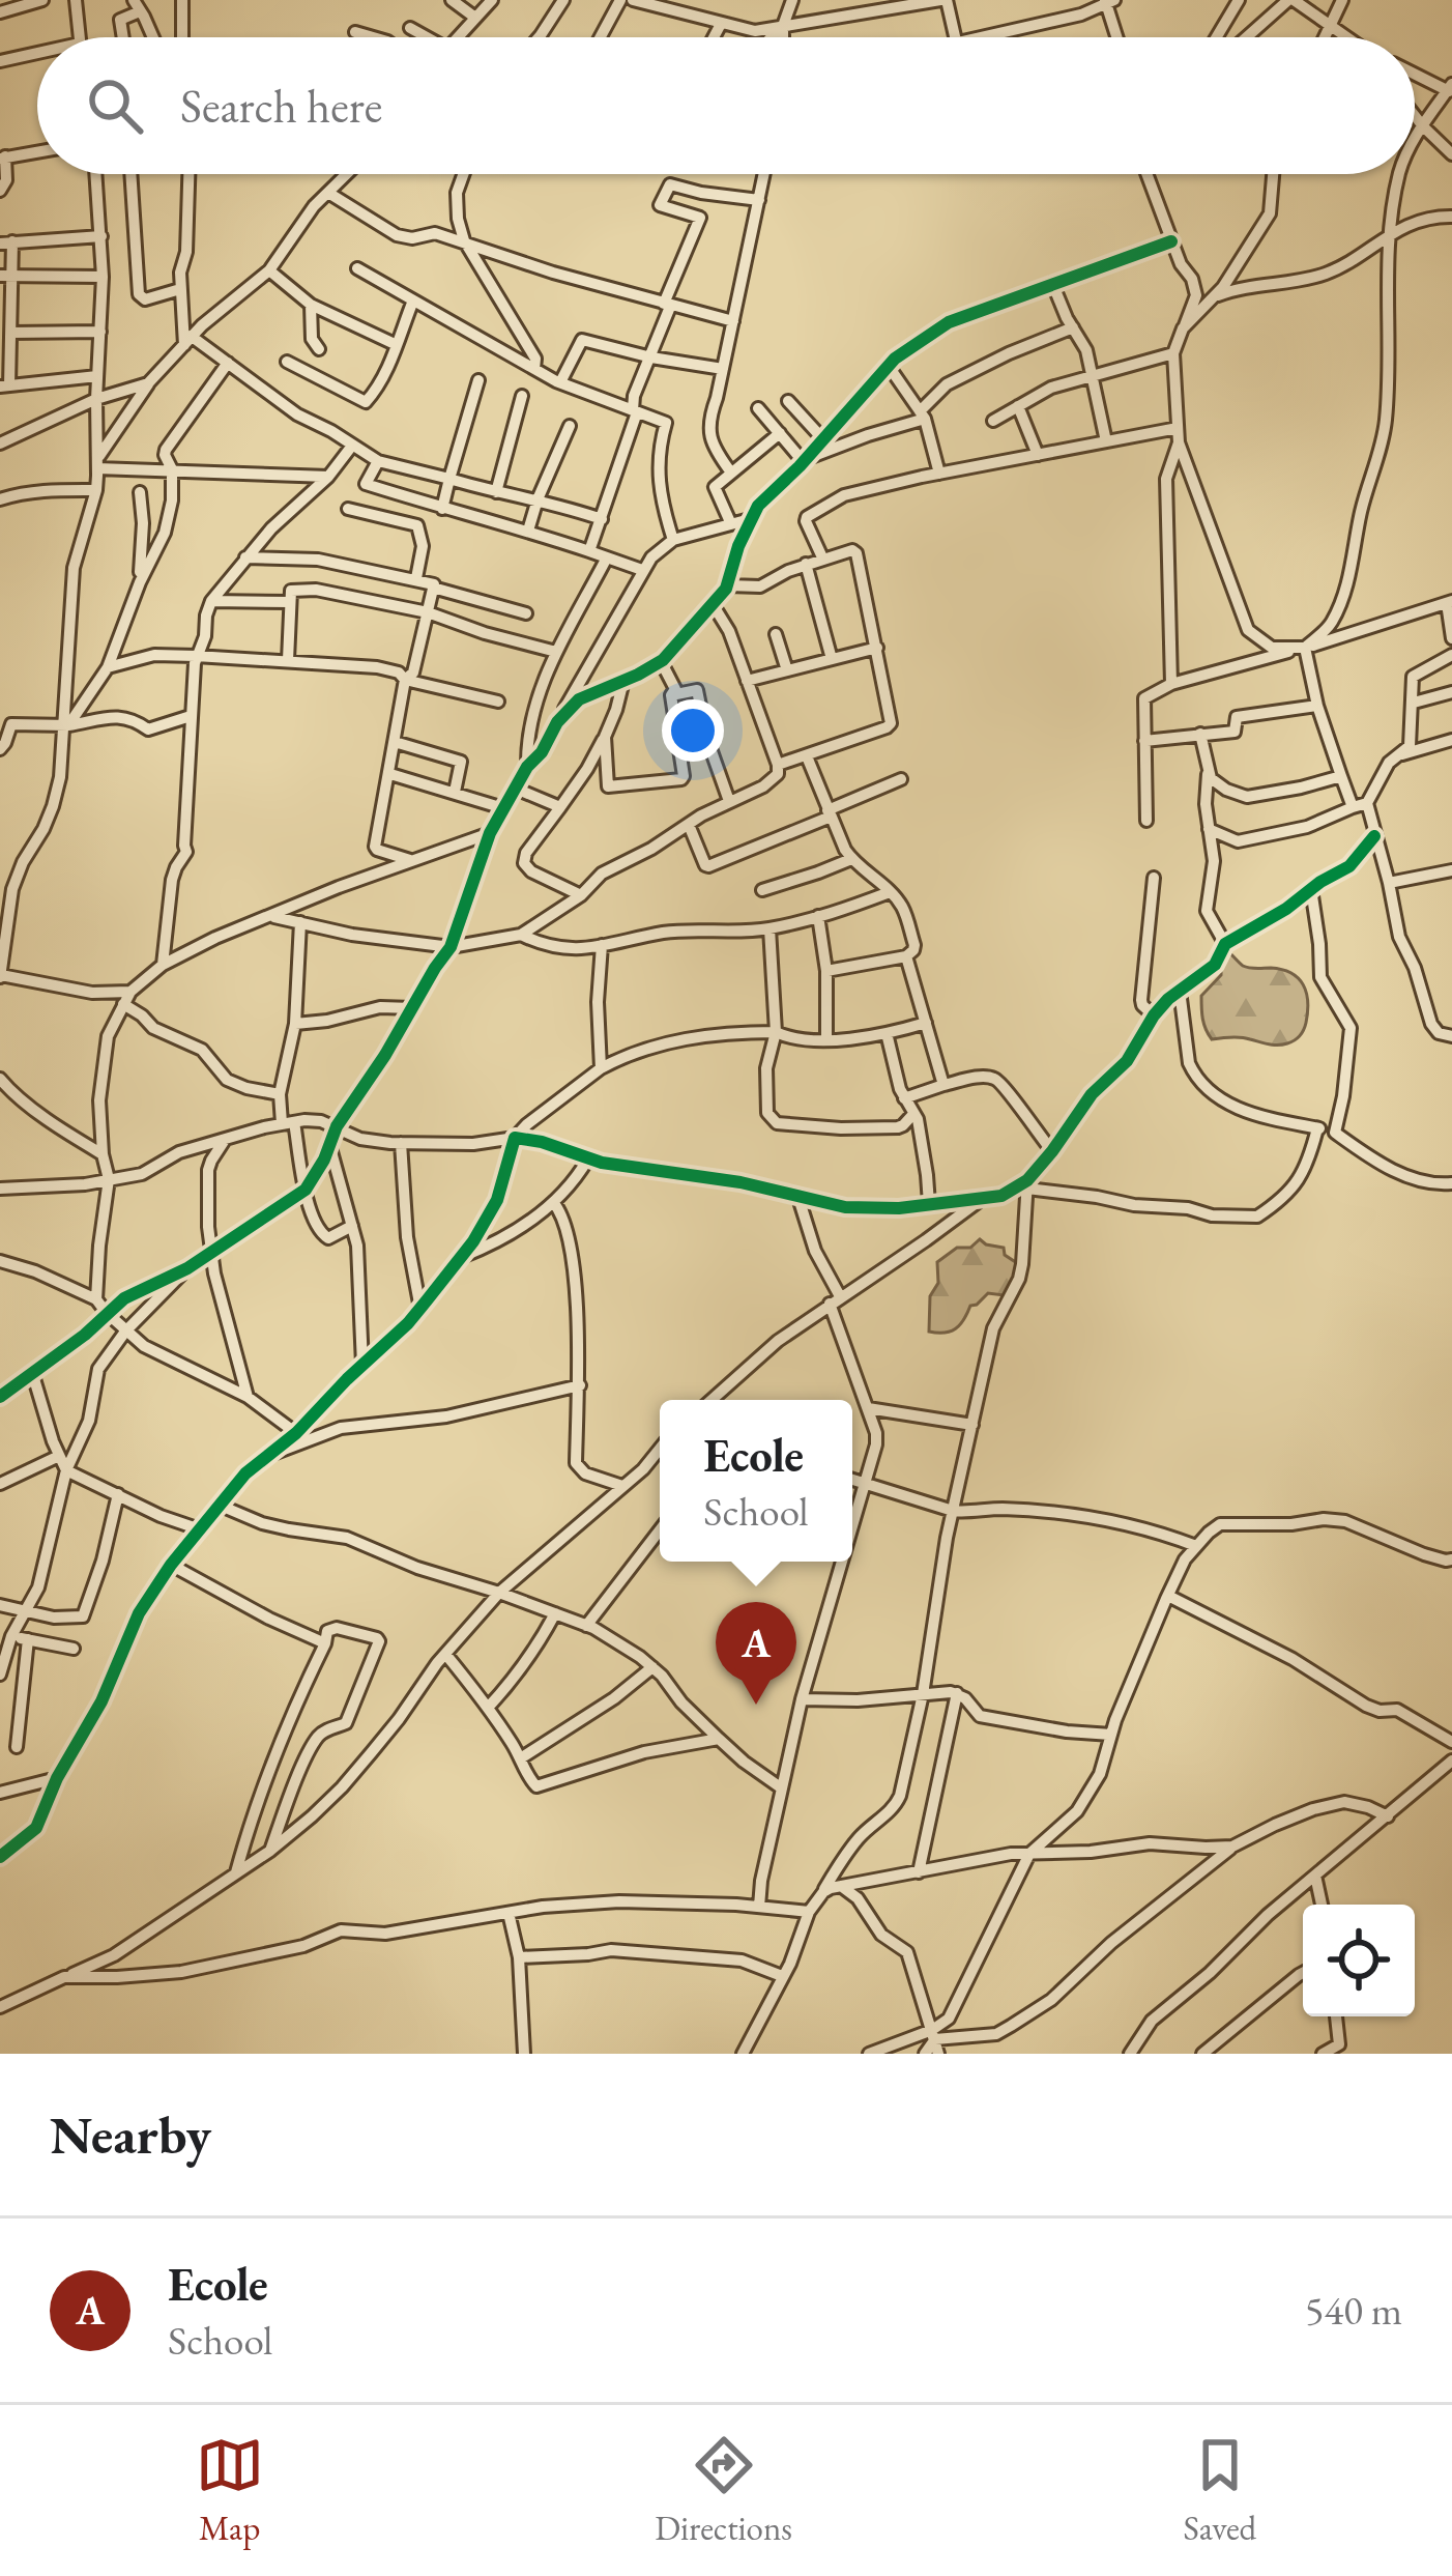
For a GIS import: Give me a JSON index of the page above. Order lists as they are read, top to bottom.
{
  "page": {
    "search": "Search here",
    "popup": ["Ecole", "School"],
    "pins": "A",
    "heading": "Nearby",
    "list": [
      {
        "mark": "A",
        "name": "Ecole",
        "note": "School",
        "value": "540 m"
      }
    ],
    "nav": ["Map", "Directions", "Saved"]
  }
}
